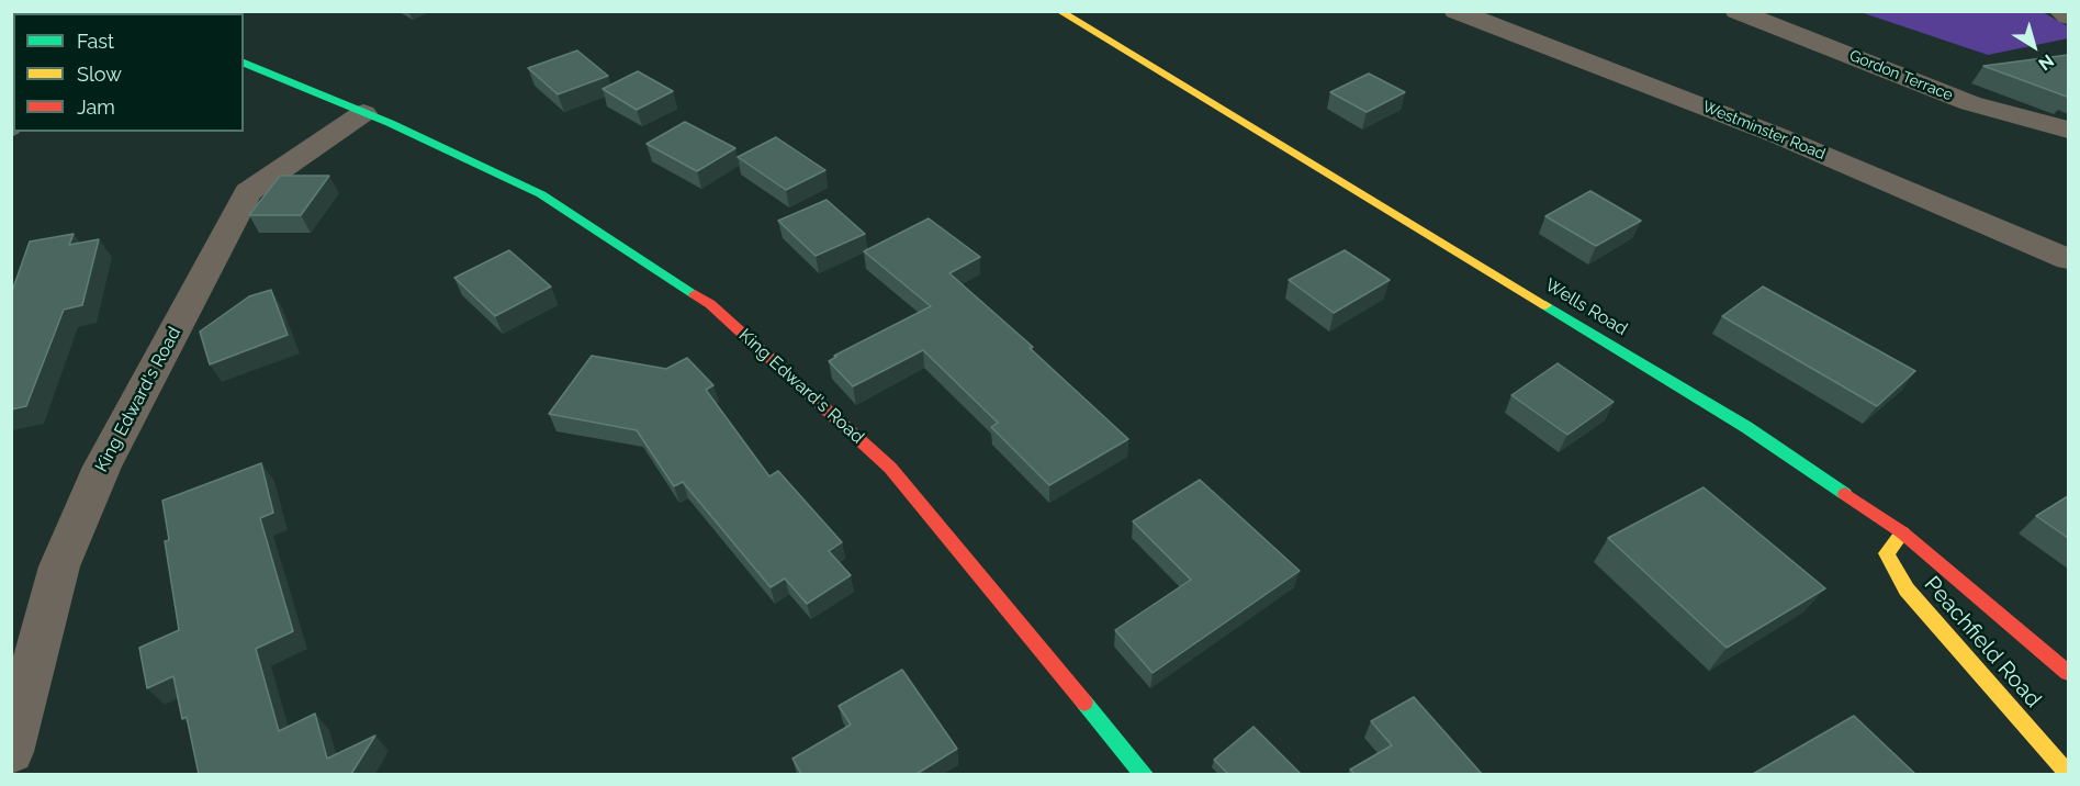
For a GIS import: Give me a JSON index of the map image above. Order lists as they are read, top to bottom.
{
  "streets": {
    "main road": ["Wells Road", "King Edward's Road", "Peachfield Road"],
    "street": ["Gordon Terrace", "Westminster Road"]
  },
  "crossings": [
    ["Wells Road", "Peachfield Road"]
  ],
  "legend": ["Fast", "Slow", "Jam"],
  "north": "bottom right"
}
